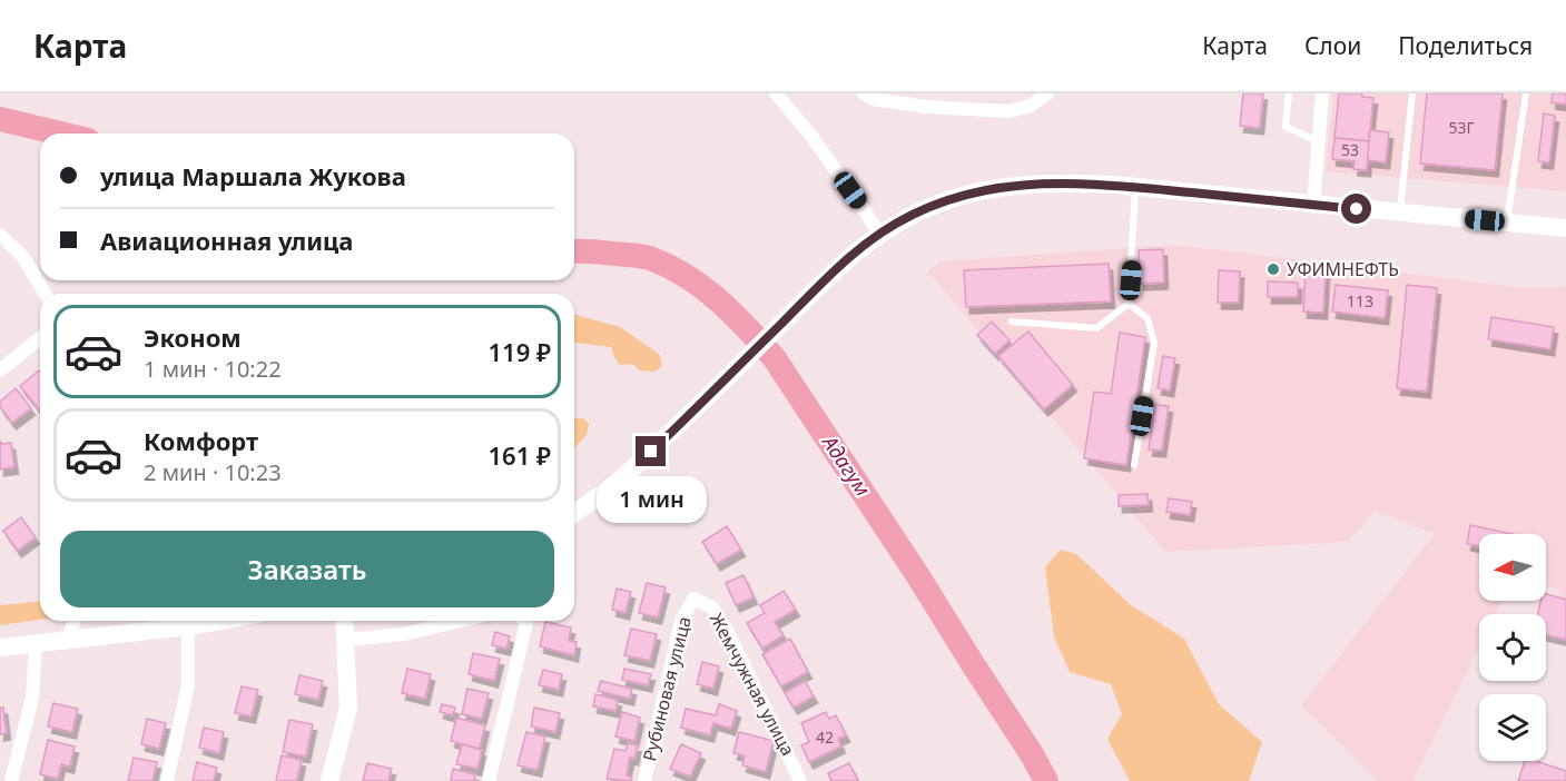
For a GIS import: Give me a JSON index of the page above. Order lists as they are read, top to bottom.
{
  "streets": {
    "street": ["Жемчужная улица", "Рубиновая улица"]
  },
  "crossings": [
    ["Жемчужная улица", "Рубиновая улица"]
  ],
  "water": ["Адагум"],
  "places": ["УФИМНЕФТЬ"],
  "house_numbers": [
    "53Г",
    "53",
    "113",
    "42"
  ],
  "north": "left",
  "page": {
    "header": "Карта",
    "nav": ["Карта", "Слои", "Поделиться"],
    "banner": ["улица Маршала Жукова", "Авиационная улица"],
    "list": [
      {
        "name": "Эконом",
        "note": "1 мин · 10:22",
        "value": "119 ₽"
      },
      {
        "name": "Комфорт",
        "note": "2 мин · 10:23",
        "value": "161 ₽"
      }
    ],
    "bubble": "1 мин",
    "buttons": "Заказать"
  }
}
